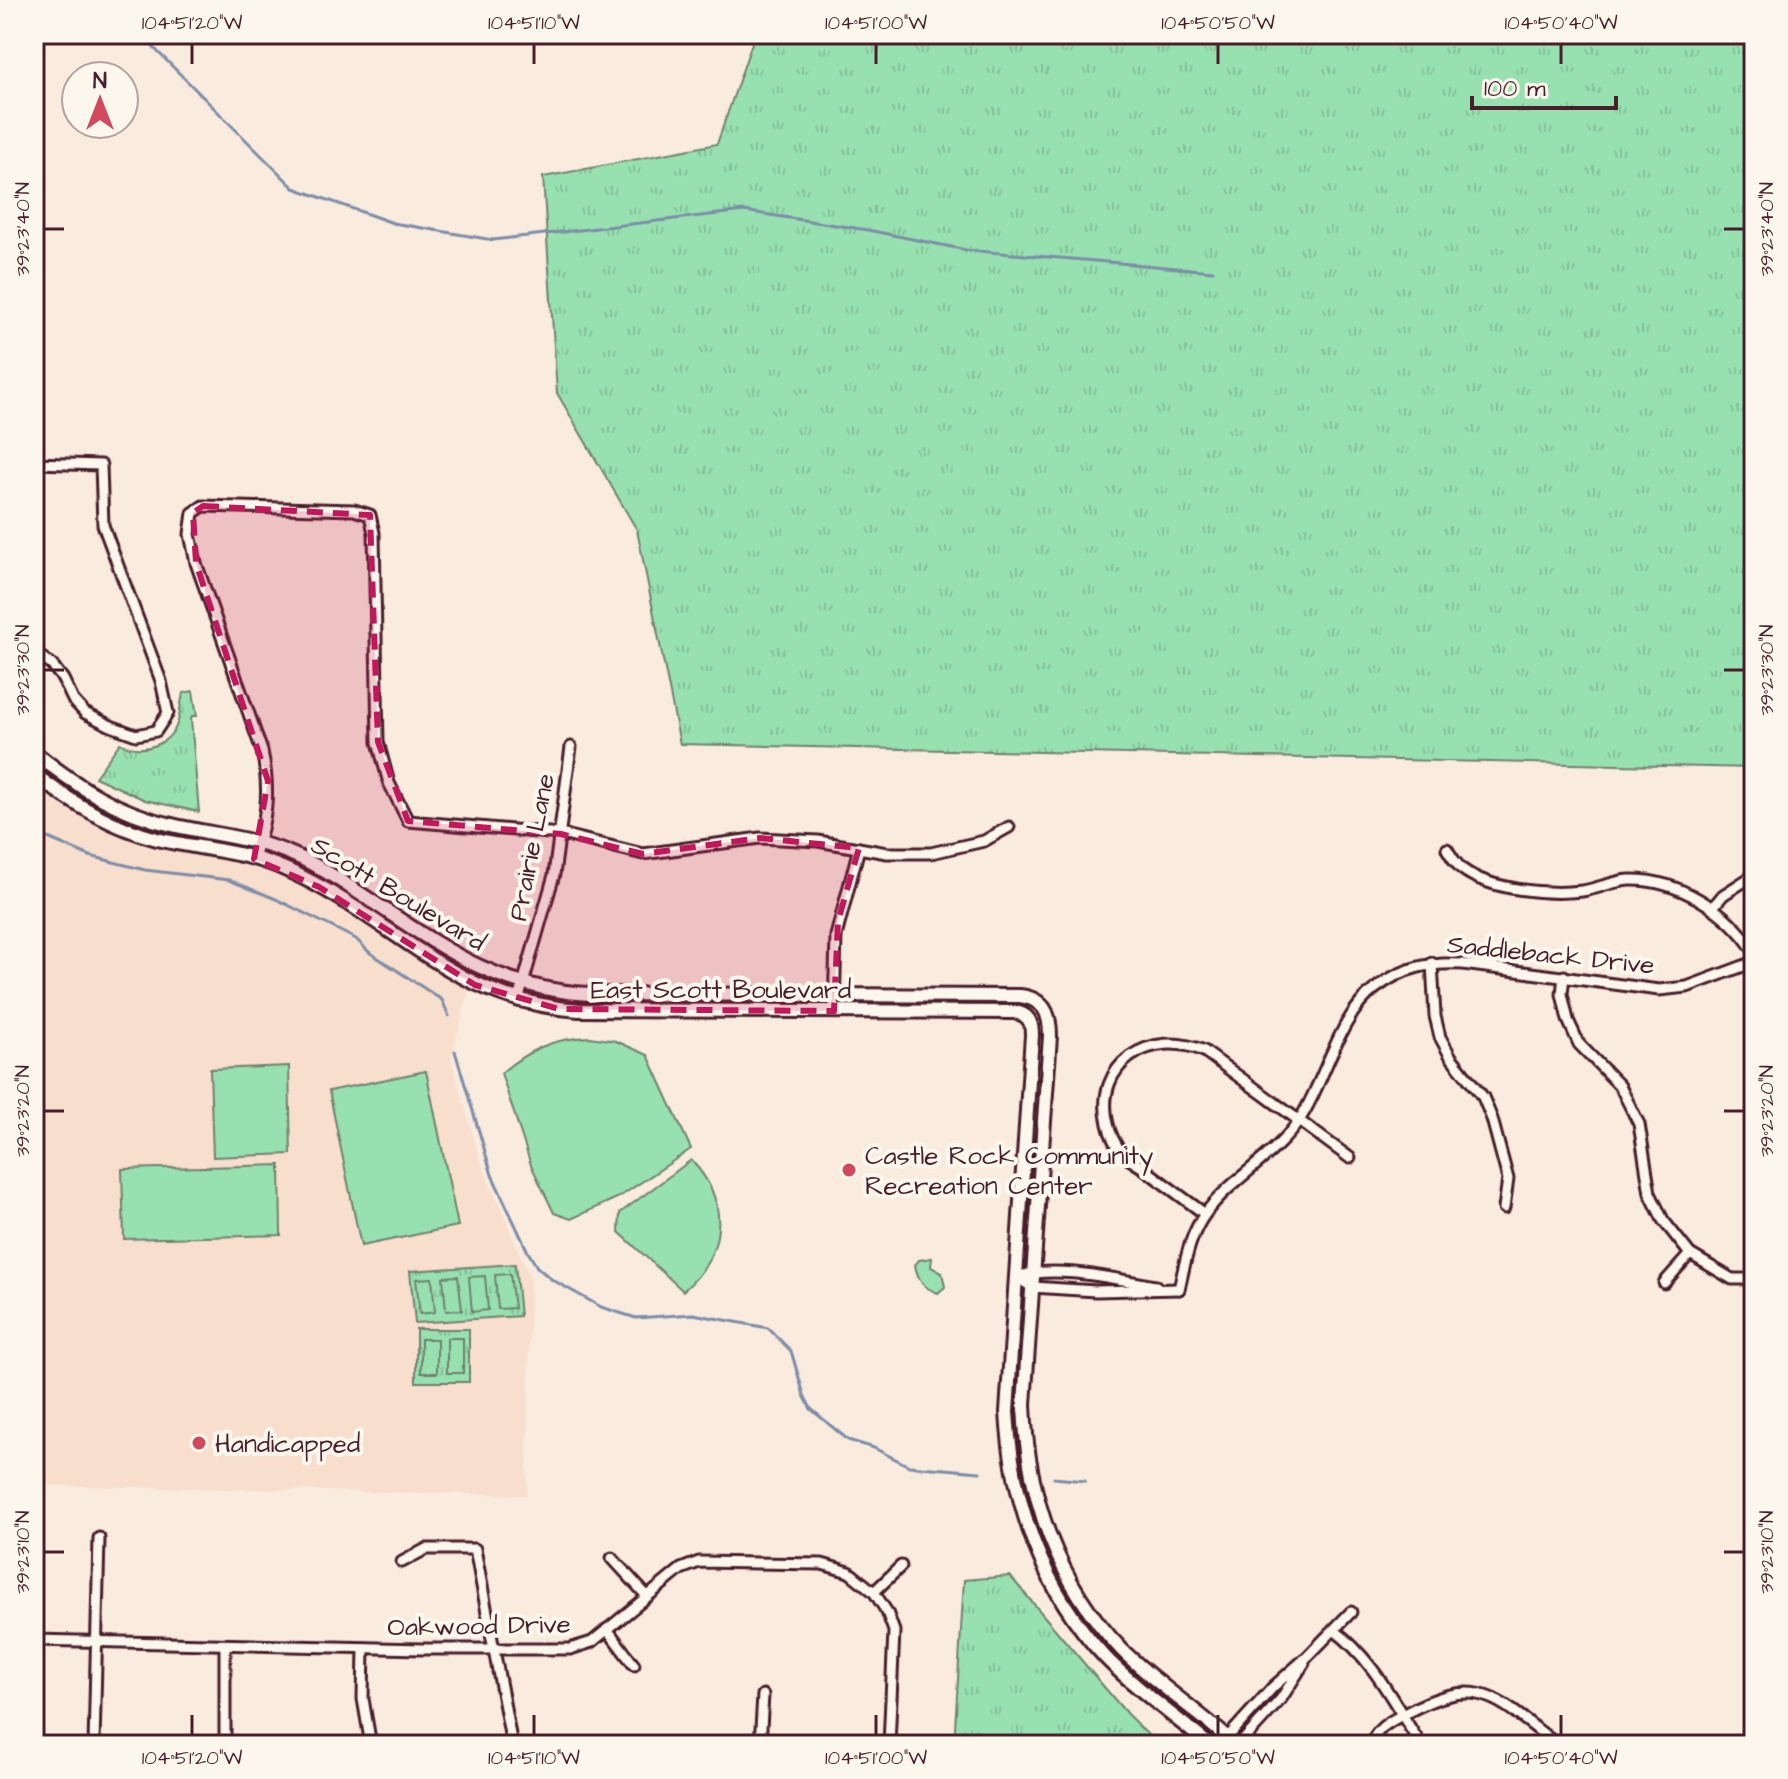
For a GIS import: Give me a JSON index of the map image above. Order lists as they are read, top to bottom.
{
  "streets": {
    "street": [
      "Prairie Lane",
      "Scott Boulevard",
      "Saddleback Drive",
      "East Scott Boulevard",
      "Oakwood Drive"
    ]
  },
  "crossings": [
    ["Prairie Lane", "Scott Boulevard"],
    ["Prairie Lane", "East Scott Boulevard"],
    ["Scott Boulevard", "East Scott Boulevard"]
  ],
  "places": ["Castle Rock Community Recreation Center", "Handicapped"],
  "scale_bar": "100 m",
  "north": "top",
  "coordinates": [
    "104°51'20\"W",
    "104°51'10\"W",
    "104°51'00\"W",
    "104°50'50\"W",
    "104°50'40\"W",
    "39°23'40\"N",
    "39°23'30\"N",
    "39°23'20\"N",
    "39°23'10\"N"
  ]
}
